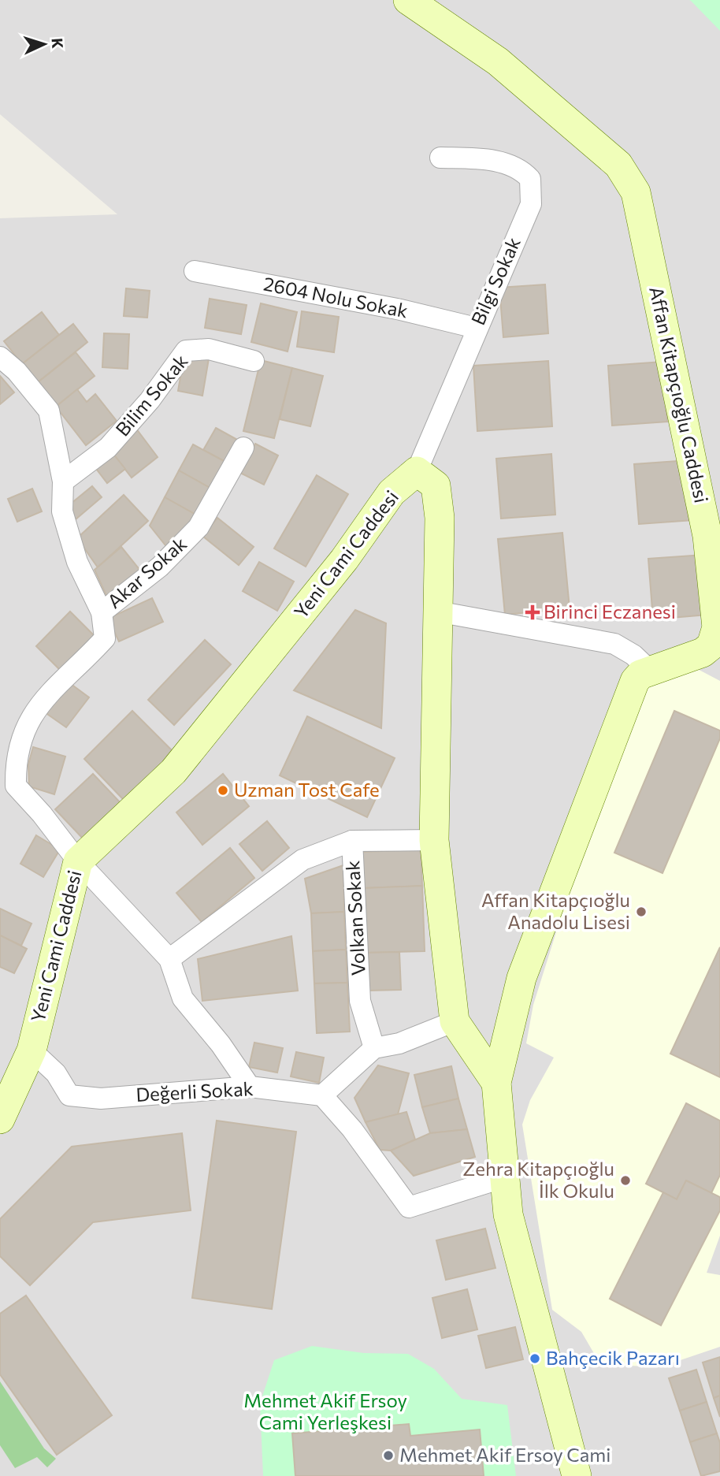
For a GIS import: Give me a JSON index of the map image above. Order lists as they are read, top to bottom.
{
  "streets": {
    "street": [
      "Bilgi Sokak",
      "2604 Nolu Sokak",
      "Affan Kitapçıoğlu Caddesi",
      "Bilim Sokak",
      "Yeni Cami Caddesi",
      "Akar Sokak",
      "Volkan Sokak",
      "Değerli Sokak"
    ]
  },
  "crossings": [
    ["Bilgi Sokak", "2604 Nolu Sokak"],
    ["Bilgi Sokak", "Yeni Cami Caddesi"],
    ["Yeni Cami Caddesi", "Değerli Sokak"]
  ],
  "parks": ["Mehmet Akif Ersoy Cami Yerleşkesi"],
  "places": {
    "health": ["Birinci Eczanesi"],
    "other": [
      "Uzman Tost Cafe",
      "Affan Kitapçıoğlu Anadolu Lisesi",
      "Zehra Kitapçıoğlu İlk Okulu",
      "Bahçecik Pazarı",
      "Mehmet Akif Ersoy Cami"
    ]
  },
  "north": "right"
}
